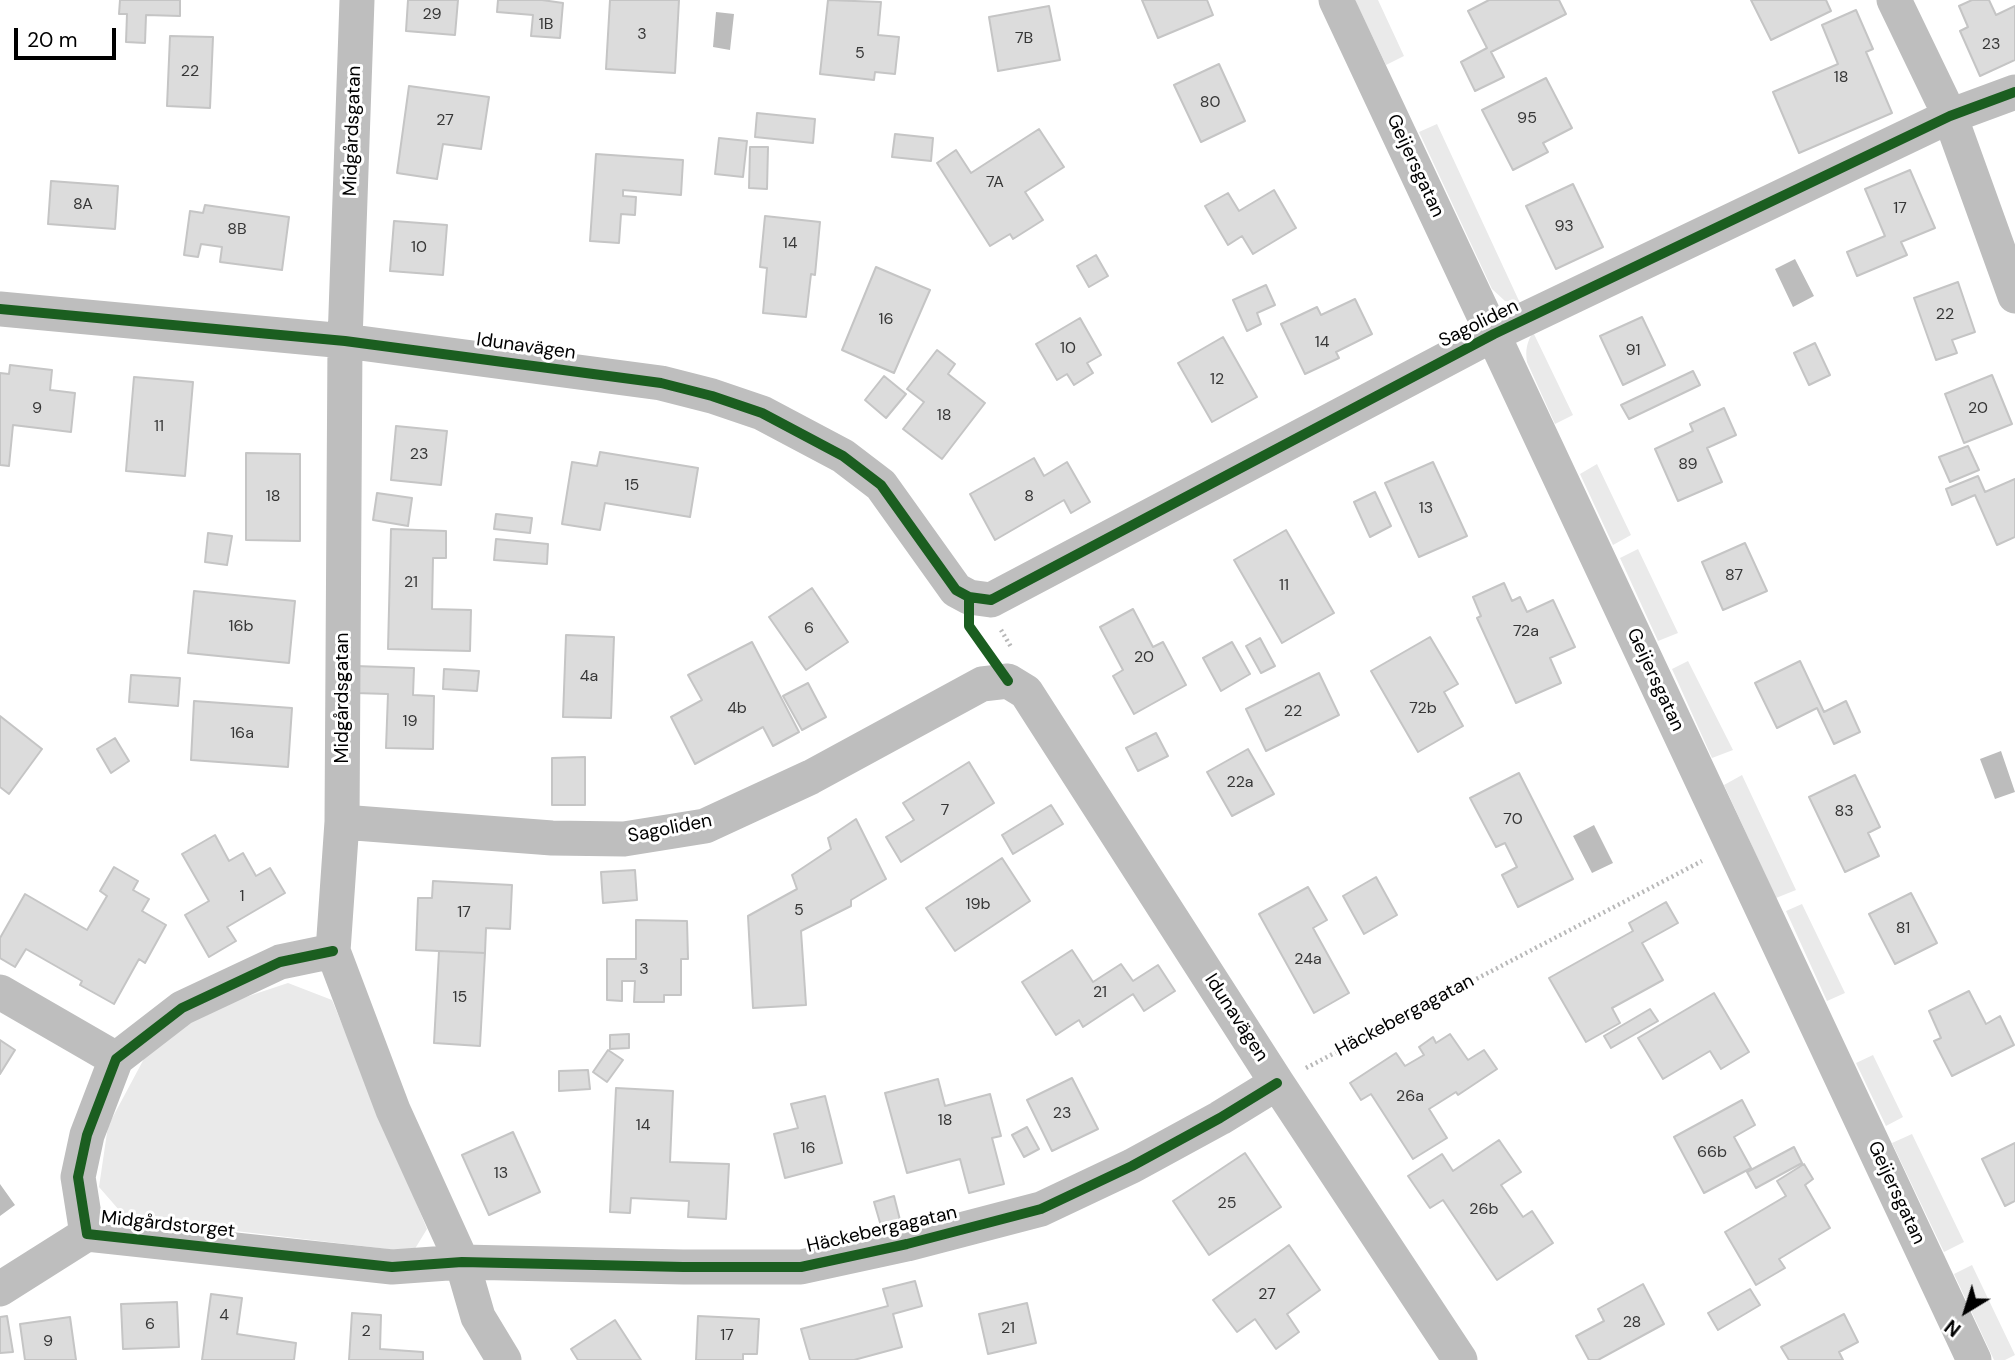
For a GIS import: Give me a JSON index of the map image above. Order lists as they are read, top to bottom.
{
  "streets": {
    "street": [
      "Midgårdsgatan",
      "Geijersgatan",
      "Sagoliden",
      "Idunavägen",
      "Häckebergagatan",
      "Midgårdstorget"
    ]
  },
  "crossings": [
    ["Midgårdsgatan", "Sagoliden"],
    ["Midgårdsgatan", "Idunavägen"],
    ["Midgårdsgatan", "Häckebergagatan"],
    ["Midgårdsgatan", "Midgårdstorget"],
    ["Geijersgatan", "Sagoliden"],
    ["Geijersgatan", "Häckebergagatan"],
    ["Sagoliden", "Idunavägen"],
    ["Idunavägen", "Häckebergagatan"],
    ["Häckebergagatan", "Midgårdstorget"]
  ],
  "house_numbers": [
    "29",
    "1B",
    "3",
    "7B",
    "23",
    "5",
    "22",
    "18",
    "80",
    "95",
    "27",
    "7A",
    "8A",
    "17",
    "93",
    "8B",
    "14",
    "10",
    "22",
    "16",
    "14",
    "10",
    "91",
    "12",
    "9",
    "20",
    "18",
    "11",
    "23",
    "89",
    "15",
    "18",
    "8",
    "13",
    "87",
    "21",
    "11",
    "16b",
    "6",
    "72a",
    "20",
    "4a",
    "4b",
    "72b",
    "22",
    "19",
    "16a",
    "22a",
    "7",
    "83",
    "70",
    "1",
    "19b",
    "5",
    "17",
    "81",
    "24a",
    "3",
    "21",
    "15",
    "26a",
    "23",
    "18",
    "14",
    "16",
    "66b",
    "13",
    "25",
    "26b",
    "27",
    "4",
    "28",
    "6",
    "21",
    "2",
    "17",
    "9"
  ],
  "scale_bar": "20 m",
  "north": "bottom left"
}
